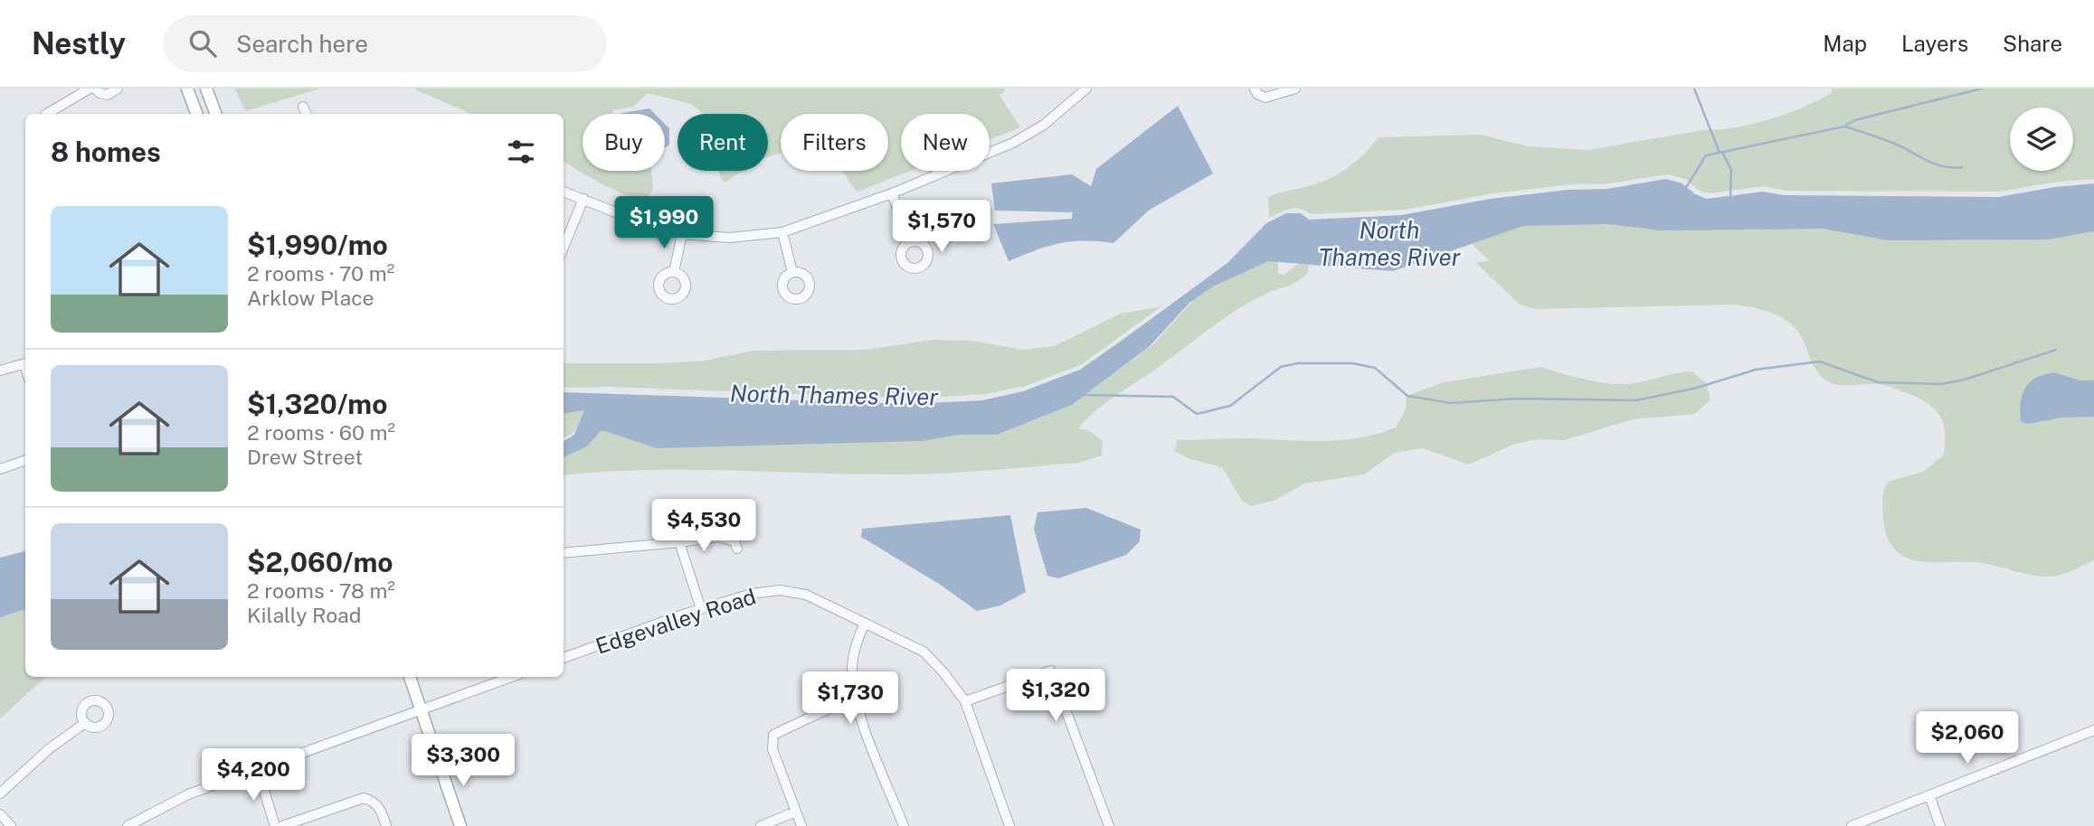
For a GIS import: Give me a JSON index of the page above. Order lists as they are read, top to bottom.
{
  "streets": {
    "street": ["Edgevalley Road"]
  },
  "water": ["North Thames River"],
  "page": {
    "header": "Nestly",
    "search": "Search here",
    "nav": ["Map", "Layers", "Share"],
    "chip": [
      "Buy",
      "Rent",
      "Filters",
      "New"
    ],
    "heading": "8 homes",
    "list": [
      {
        "name": "$1,990/mo",
        "note": "2 rooms · 70 m² · Arklow Place"
      },
      {
        "name": "$1,320/mo",
        "note": "2 rooms · 60 m² · Drew Street"
      },
      {
        "name": "$2,060/mo",
        "note": "2 rooms · 78 m² · Kilally Road"
      }
    ],
    "price": [
      "$1,990",
      "$1,570",
      "$4,530",
      "$1,320",
      "$1,730",
      "$2,060",
      "$3,300",
      "$4,200"
    ]
  }
}
